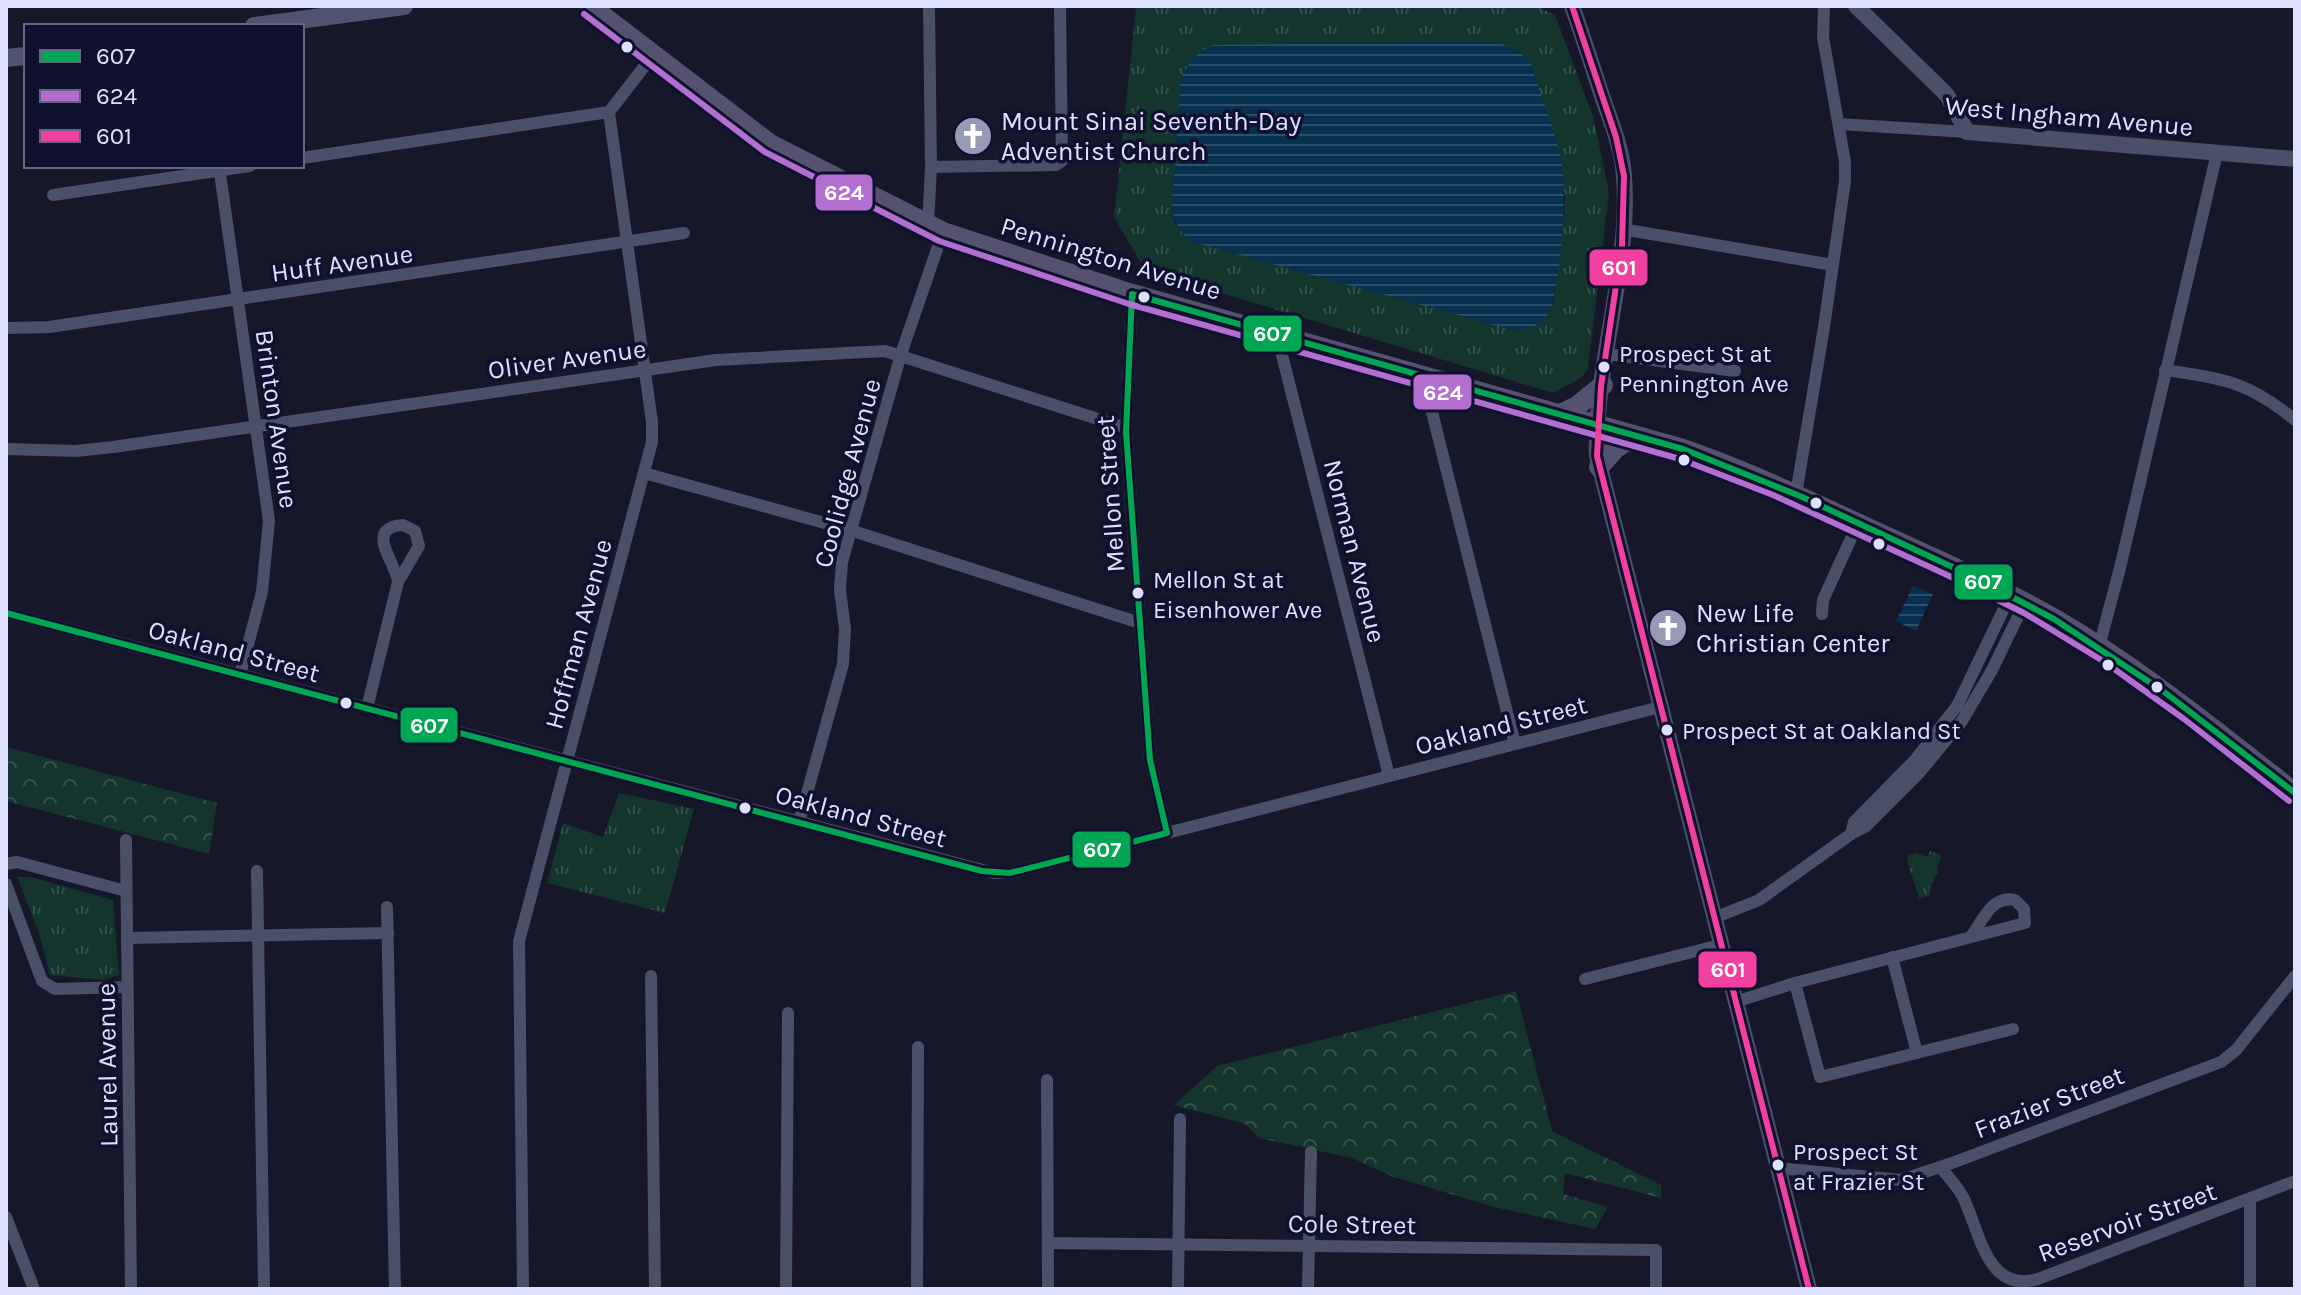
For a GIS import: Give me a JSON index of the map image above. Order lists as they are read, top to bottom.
{
  "streets": {
    "main road": ["Pennington Avenue"],
    "street": [
      "West Ingham Avenue",
      "Huff Avenue",
      "Oliver Avenue",
      "Brinton Avenue",
      "Coolidge Avenue",
      "Mellon Street",
      "Norman Avenue",
      "Hoffman Avenue",
      "Oakland Street",
      "Laurel Avenue",
      "Frazier Street",
      "Reservoir Street",
      "Cole Street"
    ]
  },
  "crossings": [
    ["Pennington Avenue", "Coolidge Avenue"],
    ["Pennington Avenue", "Mellon Street"],
    ["Pennington Avenue", "Norman Avenue"],
    ["Huff Avenue", "Brinton Avenue"],
    ["Huff Avenue", "Hoffman Avenue"],
    ["Oliver Avenue", "Brinton Avenue"],
    ["Oliver Avenue", "Coolidge Avenue"],
    ["Oliver Avenue", "Mellon Street"],
    ["Oliver Avenue", "Hoffman Avenue"],
    ["Brinton Avenue", "Oakland Street"],
    ["Coolidge Avenue", "Oakland Street"],
    ["Mellon Street", "Oakland Street"],
    ["Norman Avenue", "Oakland Street"],
    ["Hoffman Avenue", "Oakland Street"],
    ["Frazier Street", "Reservoir Street"]
  ],
  "places": {
    "church": ["Mount Sinai Seventh-Day Adventist Church", "New Life Christian Center"],
    "other": [
      "Prospect St at Pennington Ave",
      "Mellon St at Eisenhower Ave",
      "Prospect St at Oakland St",
      "Prospect St at Frazier St"
    ]
  },
  "lines": ["transit line 601", "transit line 624", "transit line 607"],
  "legend": ["607", "624", "601"]
}
